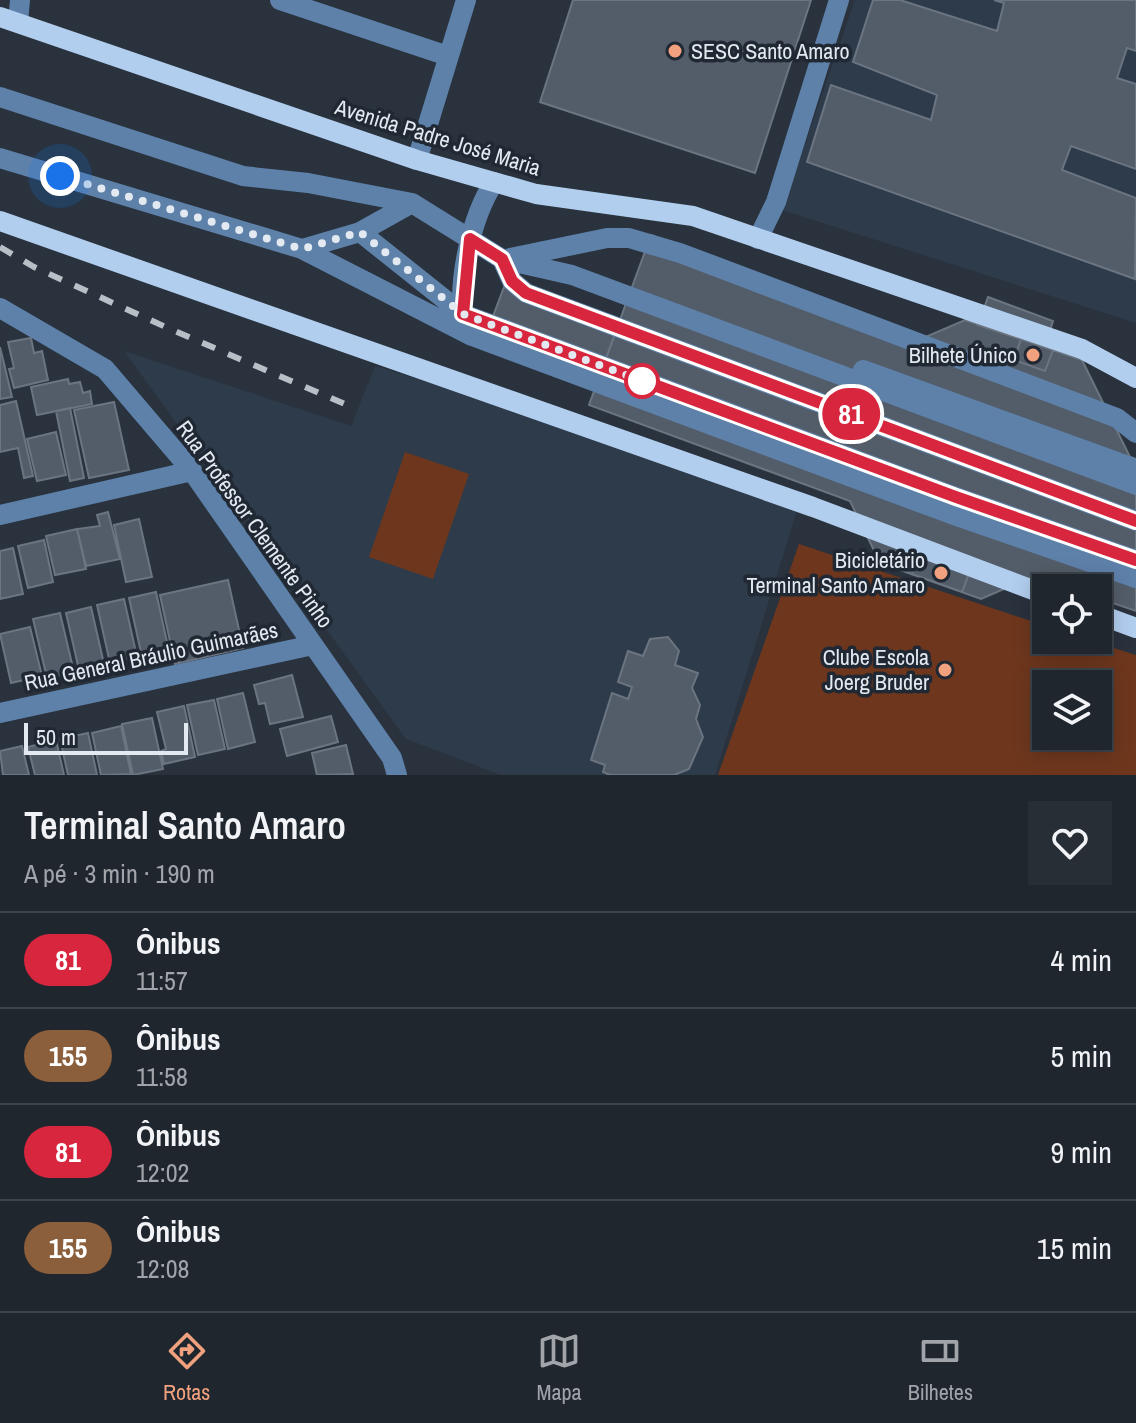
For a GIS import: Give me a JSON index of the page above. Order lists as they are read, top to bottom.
{
  "streets": {
    "main road": ["Avenida Padre José Maria"],
    "street": ["Rua Professor Clemente Pinho", "Rua General Bráulio Guimarães"]
  },
  "crossings": [
    ["Rua Professor Clemente Pinho", "Rua General Bráulio Guimarães"]
  ],
  "places": [
    "SESC Santo Amaro",
    "Bilhete Único",
    "Bicicletário Terminal Santo Amaro",
    "Clube Escola Joerg Bruder"
  ],
  "lines": ["bus line 81"],
  "scale_bar": "50 m",
  "page": {
    "on_map": "81",
    "scale": "50 m",
    "heading": ["Terminal Santo Amaro", "A pé · 3 min · 190 m"],
    "list": [
      {
        "mark": "81",
        "name": "Ônibus",
        "note": "11:57",
        "value": "4 min"
      },
      {
        "mark": "155",
        "name": "Ônibus",
        "note": "11:58",
        "value": "5 min"
      },
      {
        "mark": "81",
        "name": "Ônibus",
        "note": "12:02",
        "value": "9 min"
      },
      {
        "mark": "155",
        "name": "Ônibus",
        "note": "12:08",
        "value": "15 min"
      }
    ],
    "tabs": ["Rotas", "Mapa", "Bilhetes"]
  }
}
